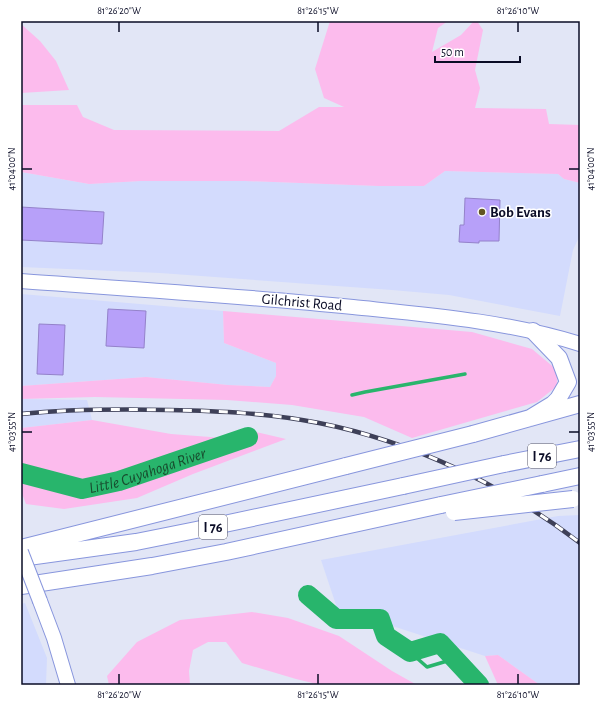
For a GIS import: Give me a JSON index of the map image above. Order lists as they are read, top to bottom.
{
  "streets": {
    "highway": ["I 76"],
    "main road": ["Gilchrist Road"]
  },
  "water": ["Little Cuyahoga River"],
  "places": ["Bob Evans"],
  "scale_bar": "50 m",
  "coordinates": [
    "81°26'20\"W",
    "81°26'15\"W",
    "81°26'10\"W",
    "41°04'00\"N",
    "41°03'55\"N"
  ]
}
